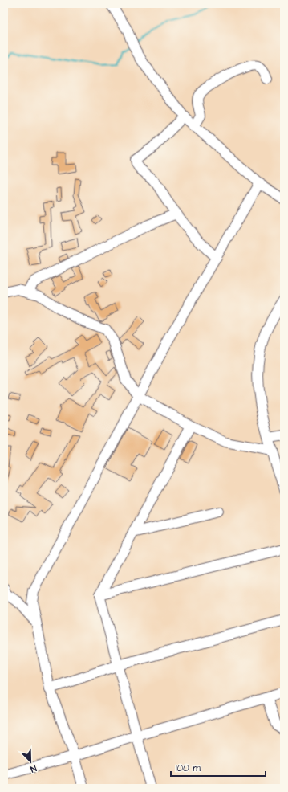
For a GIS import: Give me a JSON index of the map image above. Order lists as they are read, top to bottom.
{
  "scale_bar": "100 m",
  "north": "bottom right"
}
